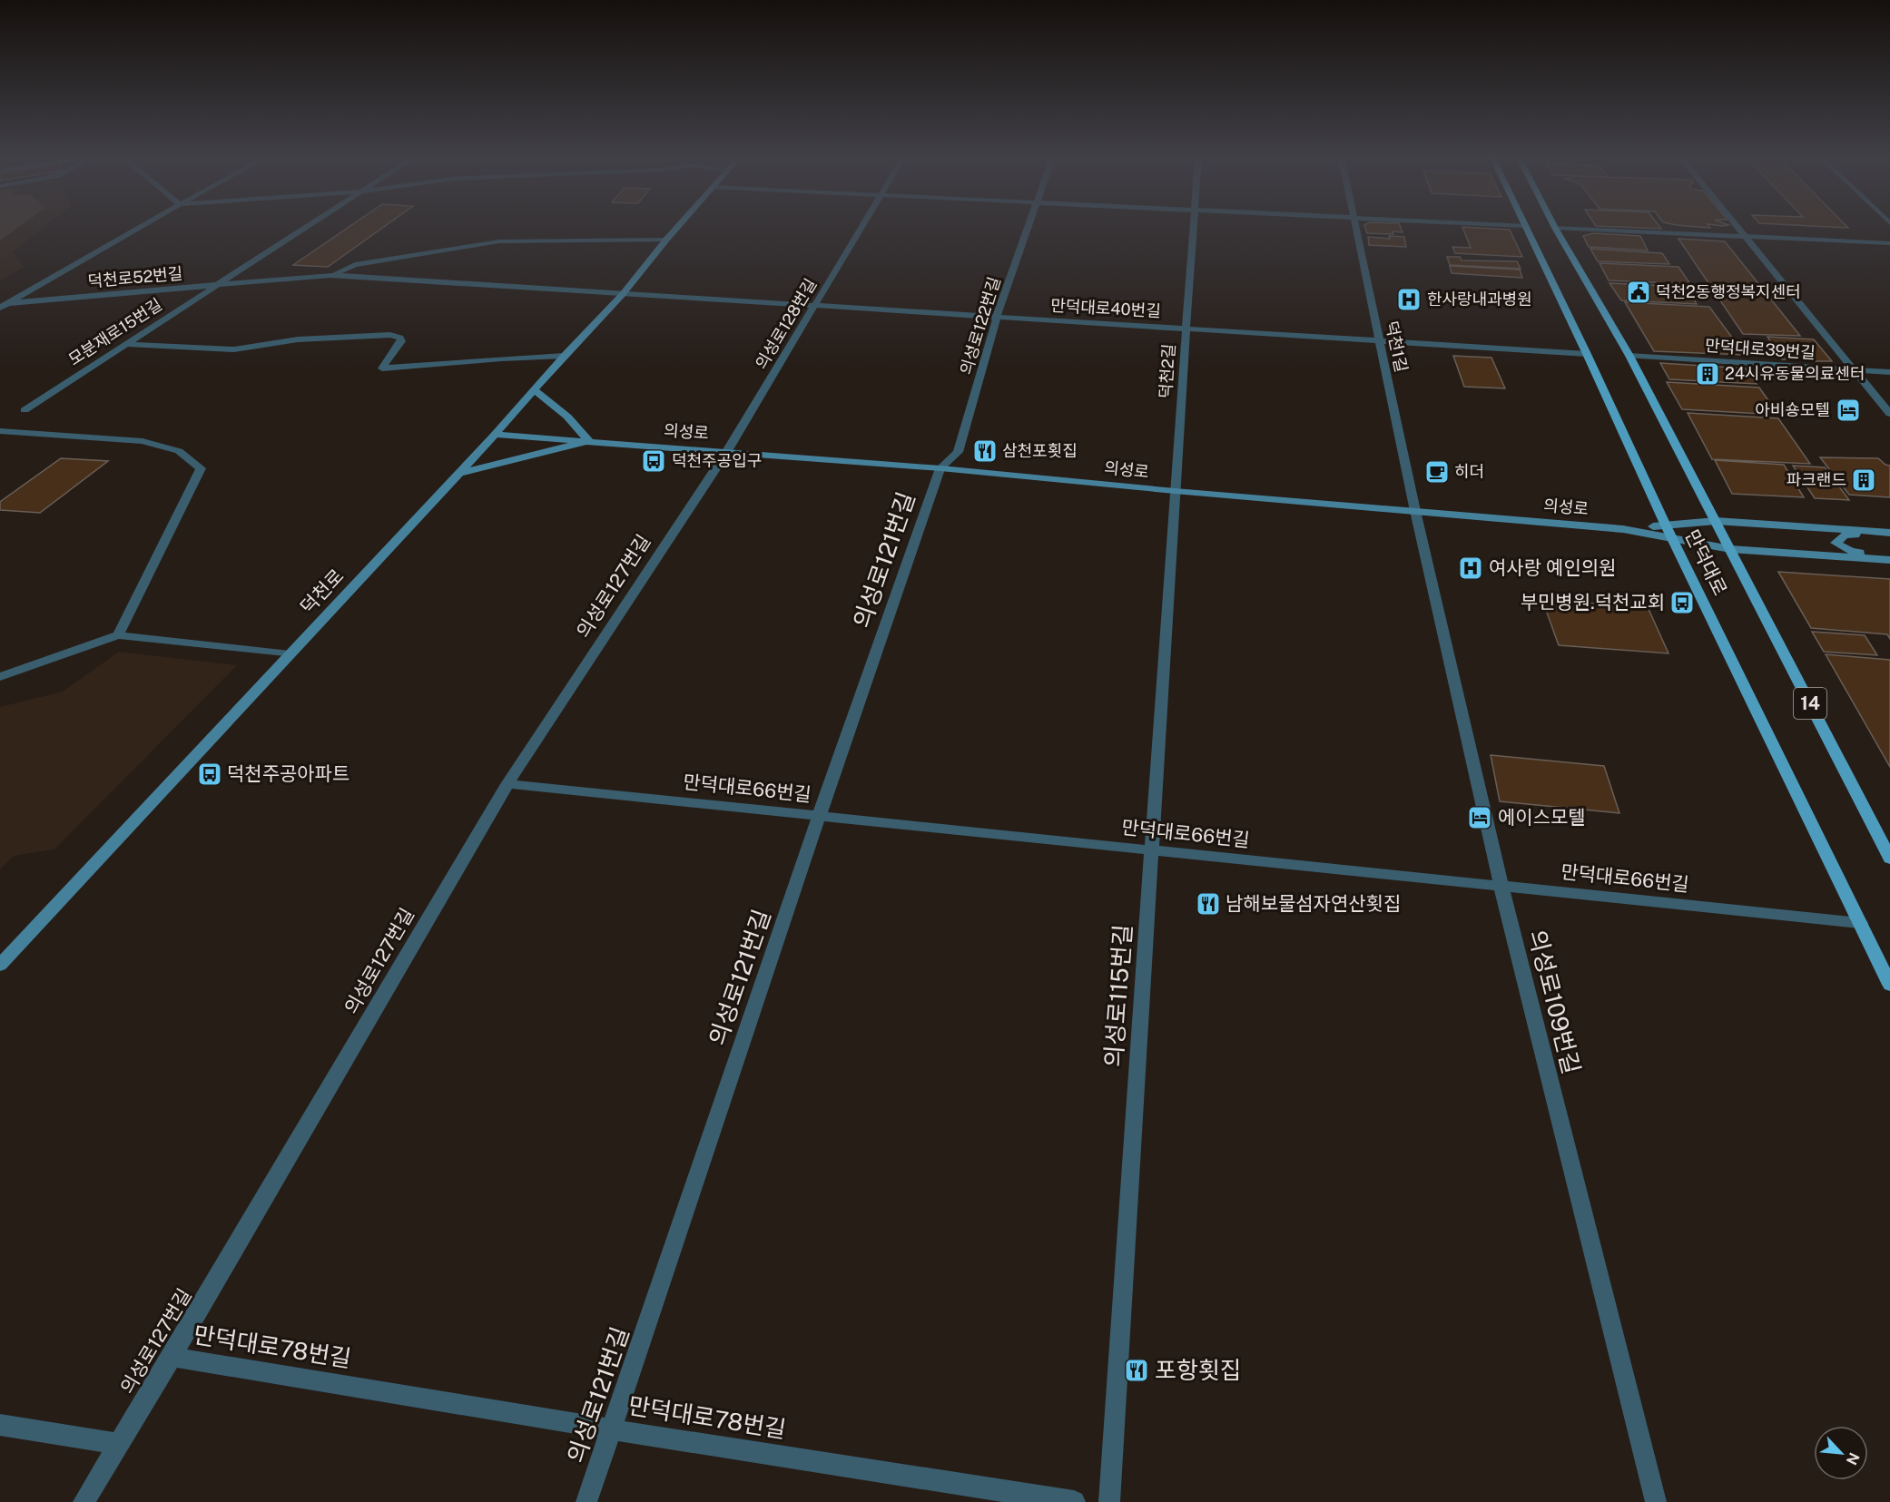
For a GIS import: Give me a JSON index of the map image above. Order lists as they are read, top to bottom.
{
  "streets": {
    "main road": [
      "의성로",
      "만덕대로",
      "덕천로",
      "14"
    ],
    "street": [
      "덕천로52번길",
      "만덕대로40번길",
      "의성로128번길",
      "의성로122번길",
      "모분재로15번길",
      "덕천1길",
      "만덕대로39번길",
      "덕천2길",
      "의성로121번길",
      "의성로127번길",
      "만덕대로66번길",
      "의성로115번길",
      "의성로109번길",
      "만덕대로78번길"
    ]
  },
  "crossings": [
    ["덕천로52번길", "만덕대로40번길"],
    ["덕천로52번길", "모분재로15번길"],
    ["덕천로52번길", "덕천로"],
    ["만덕대로40번길", "의성로128번길"],
    ["만덕대로40번길", "의성로122번길"],
    ["만덕대로40번길", "덕천1길"],
    ["만덕대로40번길", "덕천2길"],
    ["만덕대로40번길", "만덕대로"],
    ["만덕대로40번길", "덕천로"],
    ["의성로128번길", "의성로"],
    ["의성로128번길", "의성로127번길"],
    ["의성로122번길", "의성로"],
    ["의성로122번길", "의성로121번길"],
    ["덕천1길", "의성로"],
    ["덕천1길", "의성로109번길"],
    ["만덕대로39번길", "만덕대로"],
    ["덕천2길", "의성로"],
    ["덕천2길", "의성로115번길"],
    ["의성로", "의성로121번길"],
    ["의성로", "만덕대로"],
    ["의성로", "의성로127번길"],
    ["의성로", "덕천로"],
    ["의성로", "의성로115번길"],
    ["의성로", "의성로109번길"],
    ["의성로121번길", "만덕대로66번길"],
    ["의성로121번길", "만덕대로78번길"],
    ["만덕대로", "만덕대로66번길"],
    ["의성로127번길", "만덕대로66번길"],
    ["의성로127번길", "만덕대로78번길"],
    ["만덕대로66번길", "의성로115번길"],
    ["만덕대로66번길", "의성로109번길"]
  ],
  "places": {
    "public building": ["덕천2동행정복지센터"],
    "hospital": ["한사랑내과병원", "여사랑 예인의원"],
    "building": ["24시유동물의료센터", "파크랜드"],
    "hotel": ["아비숑모텔", "에이스모텔"],
    "restaurant": ["삼천포횟집", "남해보물섬자연산횟집", "포항횟집"],
    "bus stop": ["덕천주공입구", "부민병원.덕천교회", "덕천주공아파트"],
    "cafe": ["히더"]
  },
  "north": "bottom right"
}
